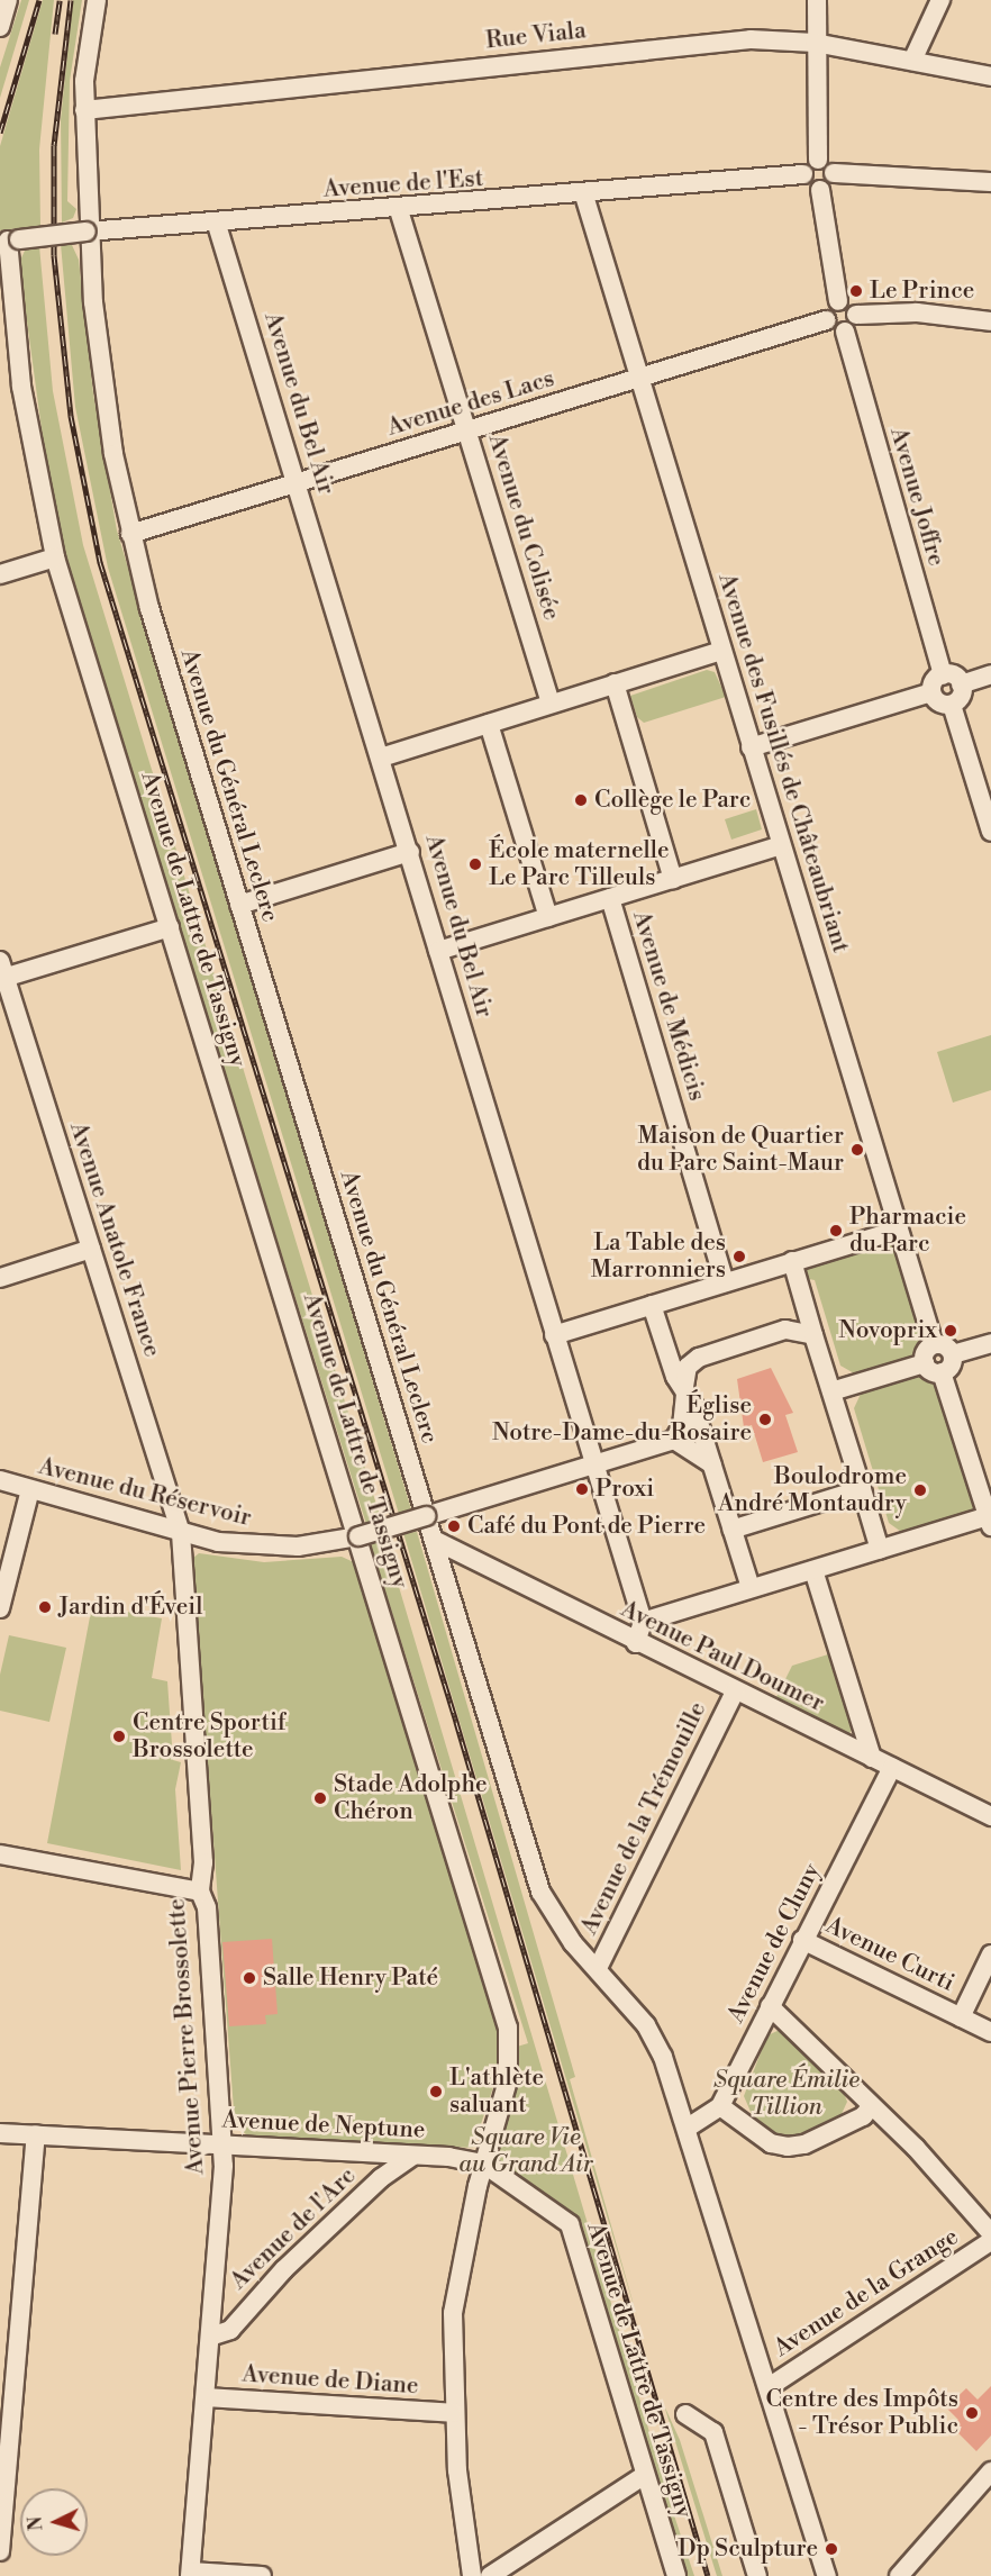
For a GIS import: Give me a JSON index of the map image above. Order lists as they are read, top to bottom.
{
  "streets": {
    "street": [
      "Rue Viala",
      "Avenue de l'Est",
      "Avenue du Bel Air",
      "Avenue des Lacs",
      "Avenue Joffre",
      "Avenue du Colisée",
      "Avenue des Fusillés de Châteaubriant",
      "Avenue du Général Leclerc",
      "Avenue de Lattre de Tassigny",
      "Avenue de Médicis",
      "Avenue Anatole France",
      "Avenue du Réservoir",
      "Avenue Paul Doumer",
      "Avenue de la Trémouille",
      "Avenue de Cluny",
      "Avenue Curti",
      "Avenue Pierre Brossolette",
      "Avenue de Neptune",
      "Avenue de l'Arc",
      "Avenue de la Grange",
      "Avenue de Diane"
    ]
  },
  "crossings": [
    ["Rue Viala", "Avenue du Général Leclerc"],
    ["Avenue de l'Est", "Avenue du Bel Air"],
    ["Avenue de l'Est", "Avenue du Colisée"],
    ["Avenue de l'Est", "Avenue des Fusillés de Châteaubriant"],
    ["Avenue de l'Est", "Avenue du Général Leclerc"],
    ["Avenue de l'Est", "Avenue de Lattre de Tassigny"],
    ["Avenue du Bel Air", "Avenue des Lacs"],
    ["Avenue du Bel Air", "Avenue du Réservoir"],
    ["Avenue des Lacs", "Avenue Joffre"],
    ["Avenue des Lacs", "Avenue du Colisée"],
    ["Avenue des Lacs", "Avenue des Fusillés de Châteaubriant"],
    ["Avenue des Lacs", "Avenue du Général Leclerc"],
    ["Avenue du Général Leclerc", "Avenue du Réservoir"],
    ["Avenue du Général Leclerc", "Avenue Paul Doumer"],
    ["Avenue du Général Leclerc", "Avenue de la Trémouille"],
    ["Avenue du Général Leclerc", "Avenue de la Grange"],
    ["Avenue de Lattre de Tassigny", "Avenue du Réservoir"],
    ["Avenue de Lattre de Tassigny", "Avenue de Neptune"],
    ["Avenue Anatole France", "Avenue du Réservoir"],
    ["Avenue Anatole France", "Avenue Pierre Brossolette"],
    ["Avenue du Réservoir", "Avenue Pierre Brossolette"],
    ["Avenue Paul Doumer", "Avenue de la Trémouille"],
    ["Avenue Paul Doumer", "Avenue de Cluny"],
    ["Avenue de Cluny", "Avenue Curti"],
    ["Avenue Pierre Brossolette", "Avenue de Neptune"],
    ["Avenue Pierre Brossolette", "Avenue de l'Arc"],
    ["Avenue Pierre Brossolette", "Avenue de Diane"],
    ["Avenue de Neptune", "Avenue de l'Arc"]
  ],
  "parks": ["Square Émilie Tillion", "Square Vie au Grand Air"],
  "places": [
    "Le Prince",
    "Collège le Parc",
    "École maternelle Le Parc Tilleuls",
    "Maison de Quartier du Parc Saint-Maur",
    "Pharmacie du Parc",
    "La Table des Marronniers",
    "Novoprix",
    "Église Notre-Dame-du-Rosaire",
    "Proxi",
    "Boulodrome André Montaudry",
    "Café du Pont de Pierre",
    "Jardin d'Éveil",
    "Centre Sportif Brossolette",
    "Stade Adolphe Chéron",
    "Salle Henry Paté",
    "L'athlète saluant",
    "Centre des Impôts - Trésor Public",
    "Dp Sculpture"
  ],
  "north": "left"
}
